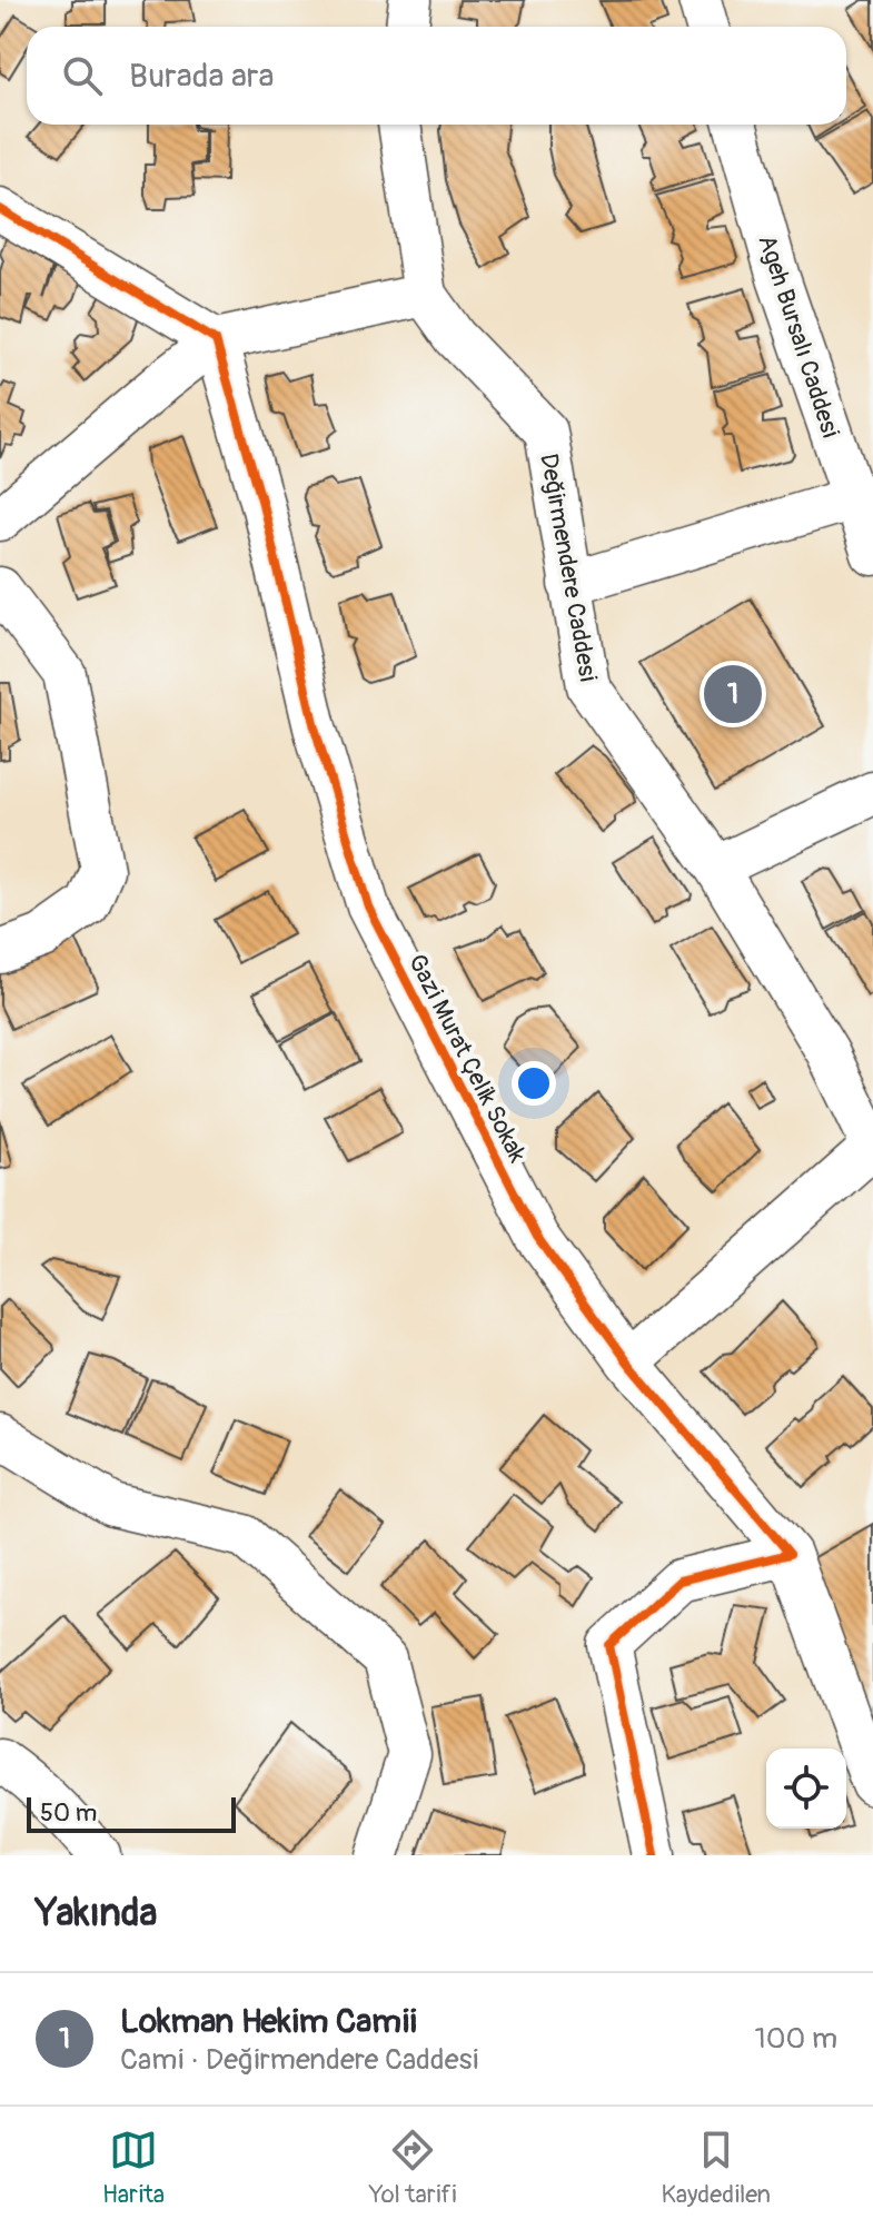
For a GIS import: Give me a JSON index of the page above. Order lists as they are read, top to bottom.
{
  "streets": {
    "street": ["Ageh Bursalı Caddesi", "Değirmendere Caddesi", "Gazi Murat Çelik Sokak"]
  },
  "scale_bar": "50 m",
  "page": {
    "search": "Burada ara",
    "pins": "1",
    "scale": "50 m",
    "heading": "Yakında",
    "list": [
      {
        "mark": "1",
        "name": "Lokman Hekim Camii",
        "note": "Cami · Değirmendere Caddesi",
        "value": "100 m"
      }
    ],
    "nav": ["Harita", "Yol tarifi", "Kaydedilen"]
  }
}
